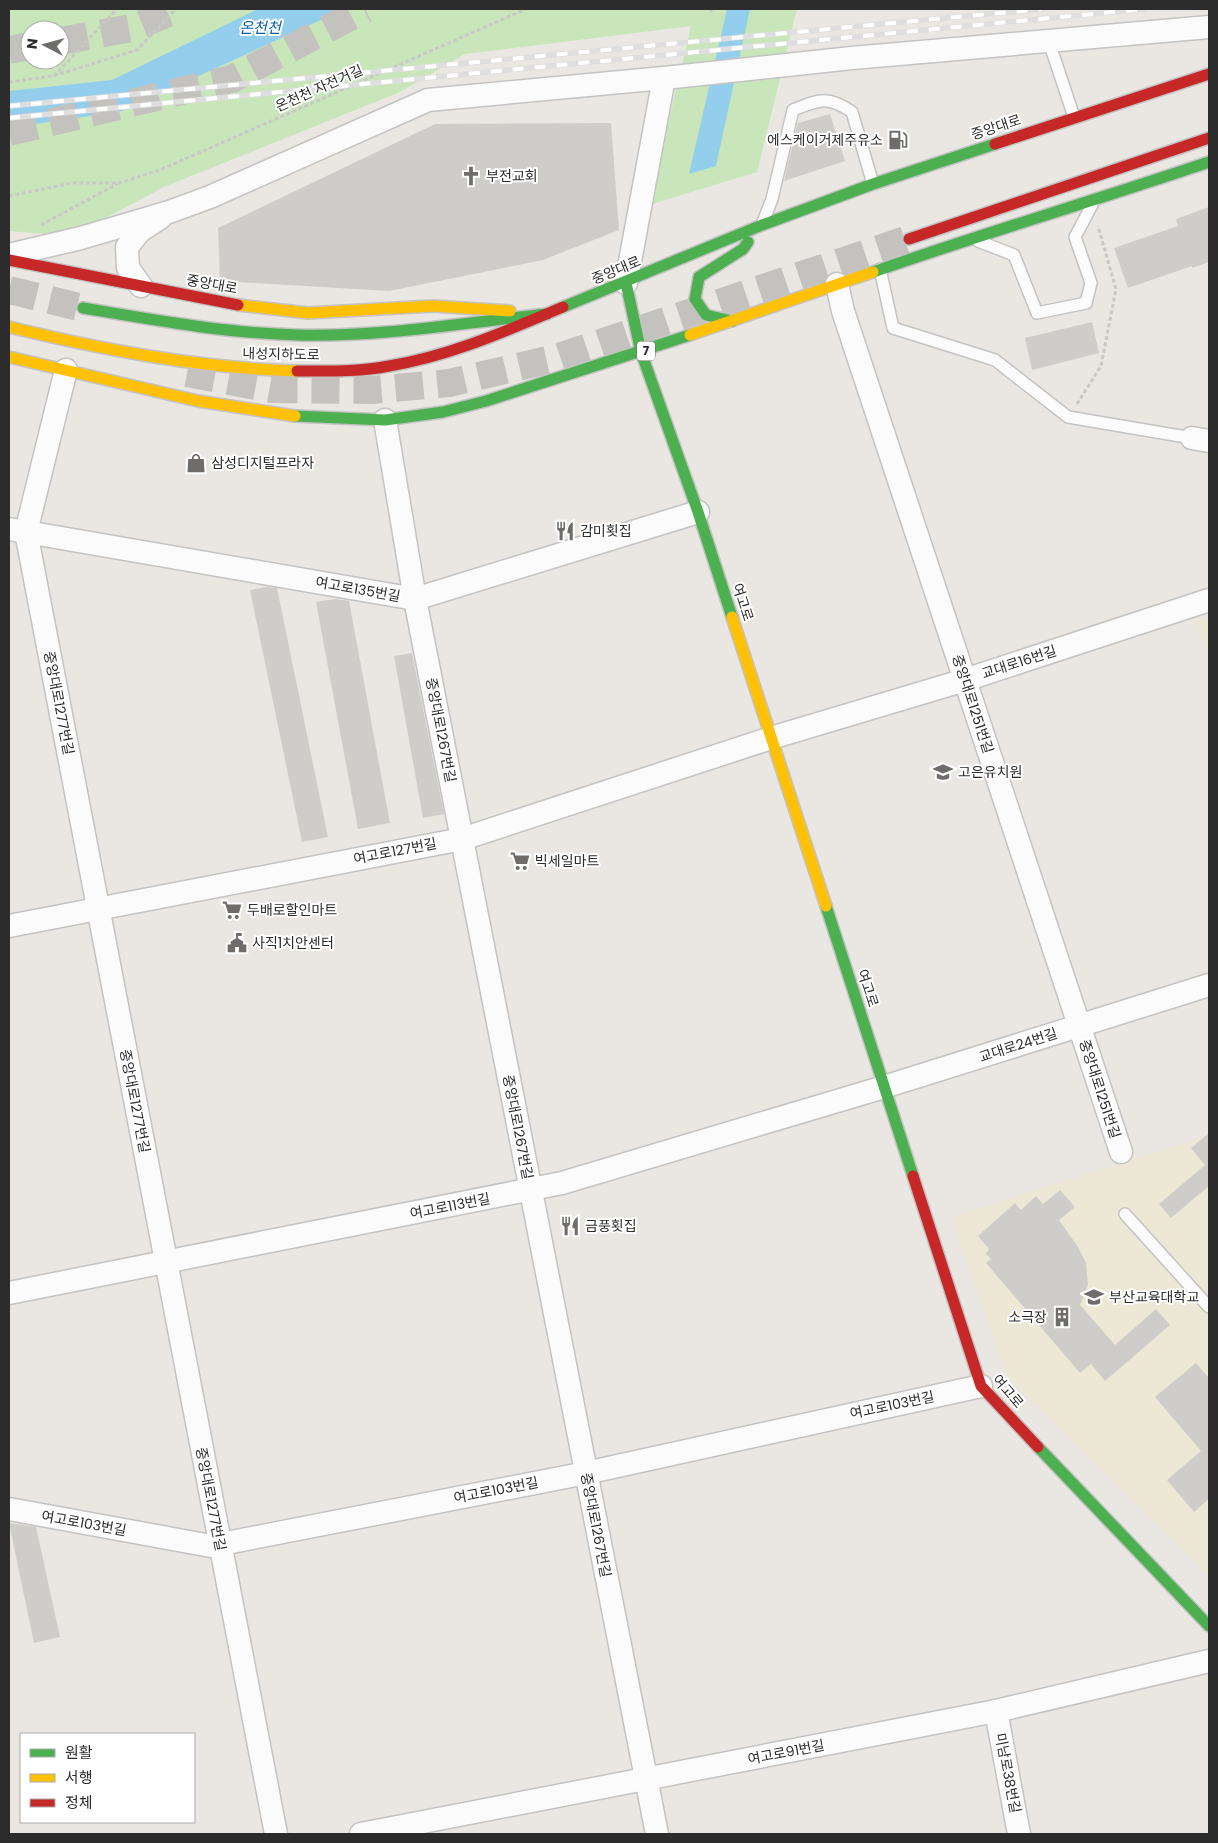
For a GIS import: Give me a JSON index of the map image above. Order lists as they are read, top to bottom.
{
  "streets": {
    "main road": [
      "중앙대로",
      "7",
      "내성지하도로",
      "여고로"
    ],
    "street": [
      "여고로135번길",
      "교대로16번길",
      "중앙대로1277번길",
      "중앙대로1251번길",
      "중앙대로1267번길",
      "여고로127번길",
      "교대로24번길",
      "여고로113번길",
      "여고로103번길",
      "여고로91번길",
      "미남로38번길"
    ],
    "path": ["온천천 자전거길"]
  },
  "crossings": [
    ["중앙대로", "내성지하도로"],
    ["중앙대로", "여고로"],
    ["7", "여고로"],
    ["7", "중앙대로1277번길"],
    ["7", "중앙대로1251번길"],
    ["7", "중앙대로1267번길"],
    ["여고로135번길", "여고로"],
    ["여고로135번길", "중앙대로1277번길"],
    ["여고로135번길", "중앙대로1267번길"],
    ["여고로", "교대로16번길"],
    ["여고로", "여고로127번길"],
    ["여고로", "교대로24번길"],
    ["여고로", "여고로113번길"],
    ["여고로", "여고로103번길"],
    ["교대로16번길", "중앙대로1251번길"],
    ["교대로16번길", "여고로127번길"],
    ["중앙대로1277번길", "여고로127번길"],
    ["중앙대로1277번길", "여고로113번길"],
    ["중앙대로1277번길", "여고로103번길"],
    ["중앙대로1251번길", "교대로24번길"],
    ["중앙대로1267번길", "여고로127번길"],
    ["중앙대로1267번길", "여고로113번길"],
    ["중앙대로1267번길", "여고로103번길"],
    ["중앙대로1267번길", "여고로91번길"],
    ["교대로24번길", "여고로113번길"],
    ["여고로91번길", "미남로38번길"]
  ],
  "water": ["온천천"],
  "places": {
    "fuel station": ["에스케이거제주유소"],
    "church": ["부전교회"],
    "shop": ["삼성디지털프라자"],
    "restaurant": ["감미횟집", "금풍횟집"],
    "school or university": ["고은유치원", "부산교육대학교"],
    "supermarket": ["빅세일마트", "두배로할인마트"],
    "public building": ["사직1치안센터"],
    "building": ["소극장"]
  },
  "legend": ["원활", "서행", "정체"],
  "north": "left"
}
